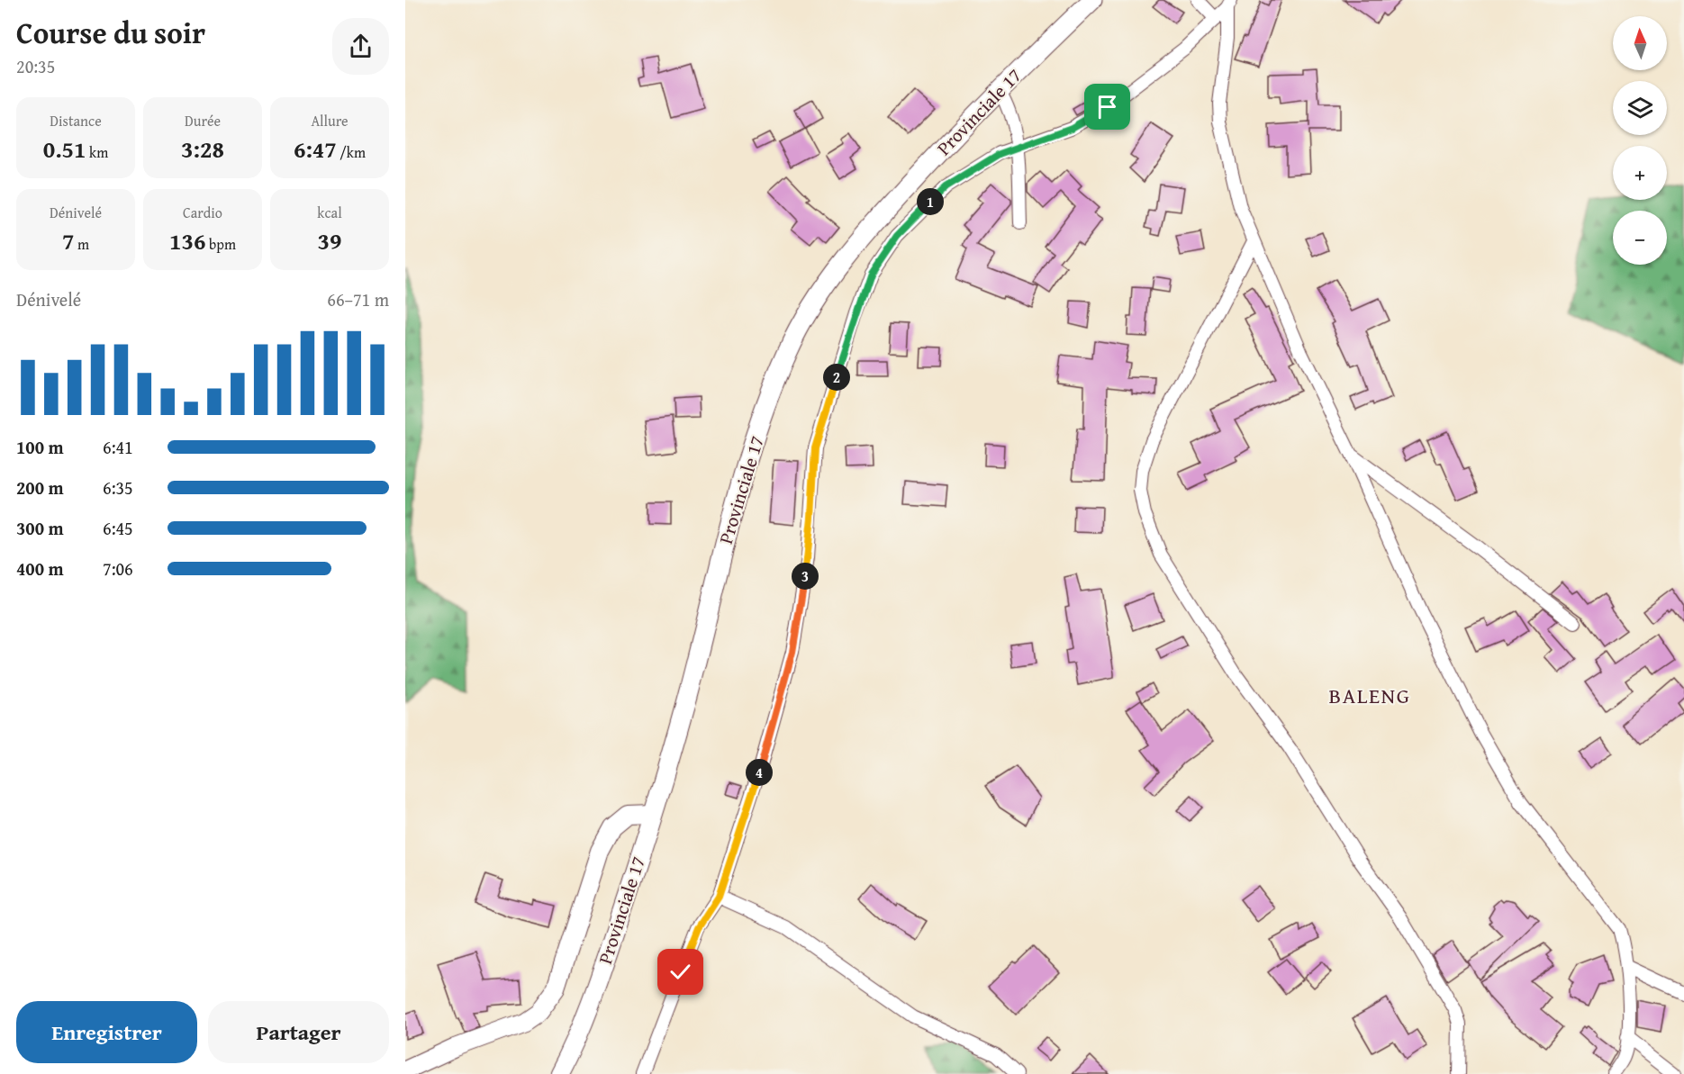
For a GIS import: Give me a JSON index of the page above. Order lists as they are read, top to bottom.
{
  "streets": {
    "main road": ["Provinciale 17"]
  },
  "districts": ["BALENG"],
  "north": "top",
  "page": {
    "heading": ["Course du soir", "20:35"],
    "map_buttons": ["+", "−"],
    "stats": [
      ["Distance", "0.51 km"],
      ["Durée", "3:28"],
      ["Allure", "6:47 /km"],
      ["Dénivelé", "7 m"],
      ["Cardio", "136 bpm"],
      ["kcal", "39"]
    ],
    "pins": [
      "1",
      "2",
      "3",
      "4"
    ],
    "chart": ["Dénivelé", "66–71 m"],
    "list": [
      {
        "name": "100 m",
        "note": "6:41"
      },
      {
        "name": "200 m",
        "note": "6:35"
      },
      {
        "name": "300 m",
        "note": "6:45"
      },
      {
        "name": "400 m",
        "note": "7:06"
      }
    ],
    "buttons": ["Enregistrer", "Partager"]
  }
}
